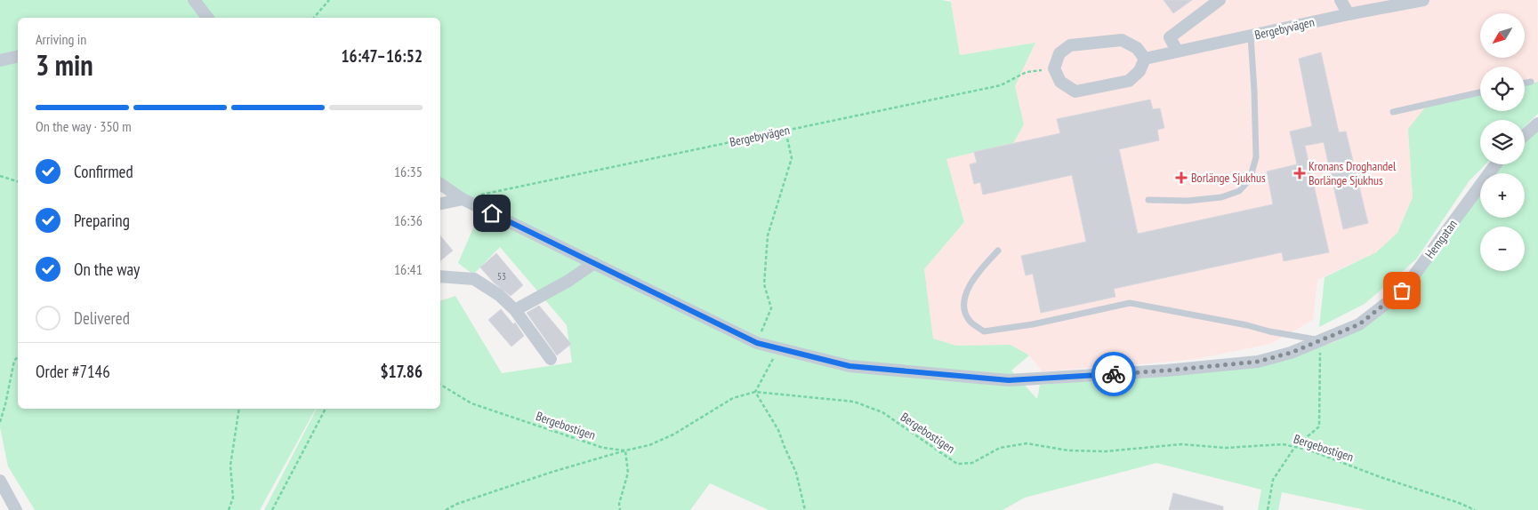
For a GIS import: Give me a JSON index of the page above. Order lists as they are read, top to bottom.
{
  "streets": {
    "street": ["Bergebyvägen", "Hemgatan"],
    "path": ["Bergebostigen"]
  },
  "crossings": [
    ["Bergebyvägen", "Hemgatan"]
  ],
  "places": {
    "health": ["Kronans Droghandel Borlänge Sjukhus", "Borlänge Sjukhus"]
  },
  "house_numbers": ["53"],
  "north": "bottom left",
  "page": {
    "map_buttons": ["+", "−"],
    "heading": ["3 min", "Arriving in", "16:47–16:52"],
    "panel": ["Order #7146", "$17.86"],
    "bar": "On the way · 350 m",
    "list": [
      ["Confirmed", "16:35"],
      ["Preparing", "16:36"],
      ["On the way", "16:41"],
      "Delivered"
    ]
  }
}
